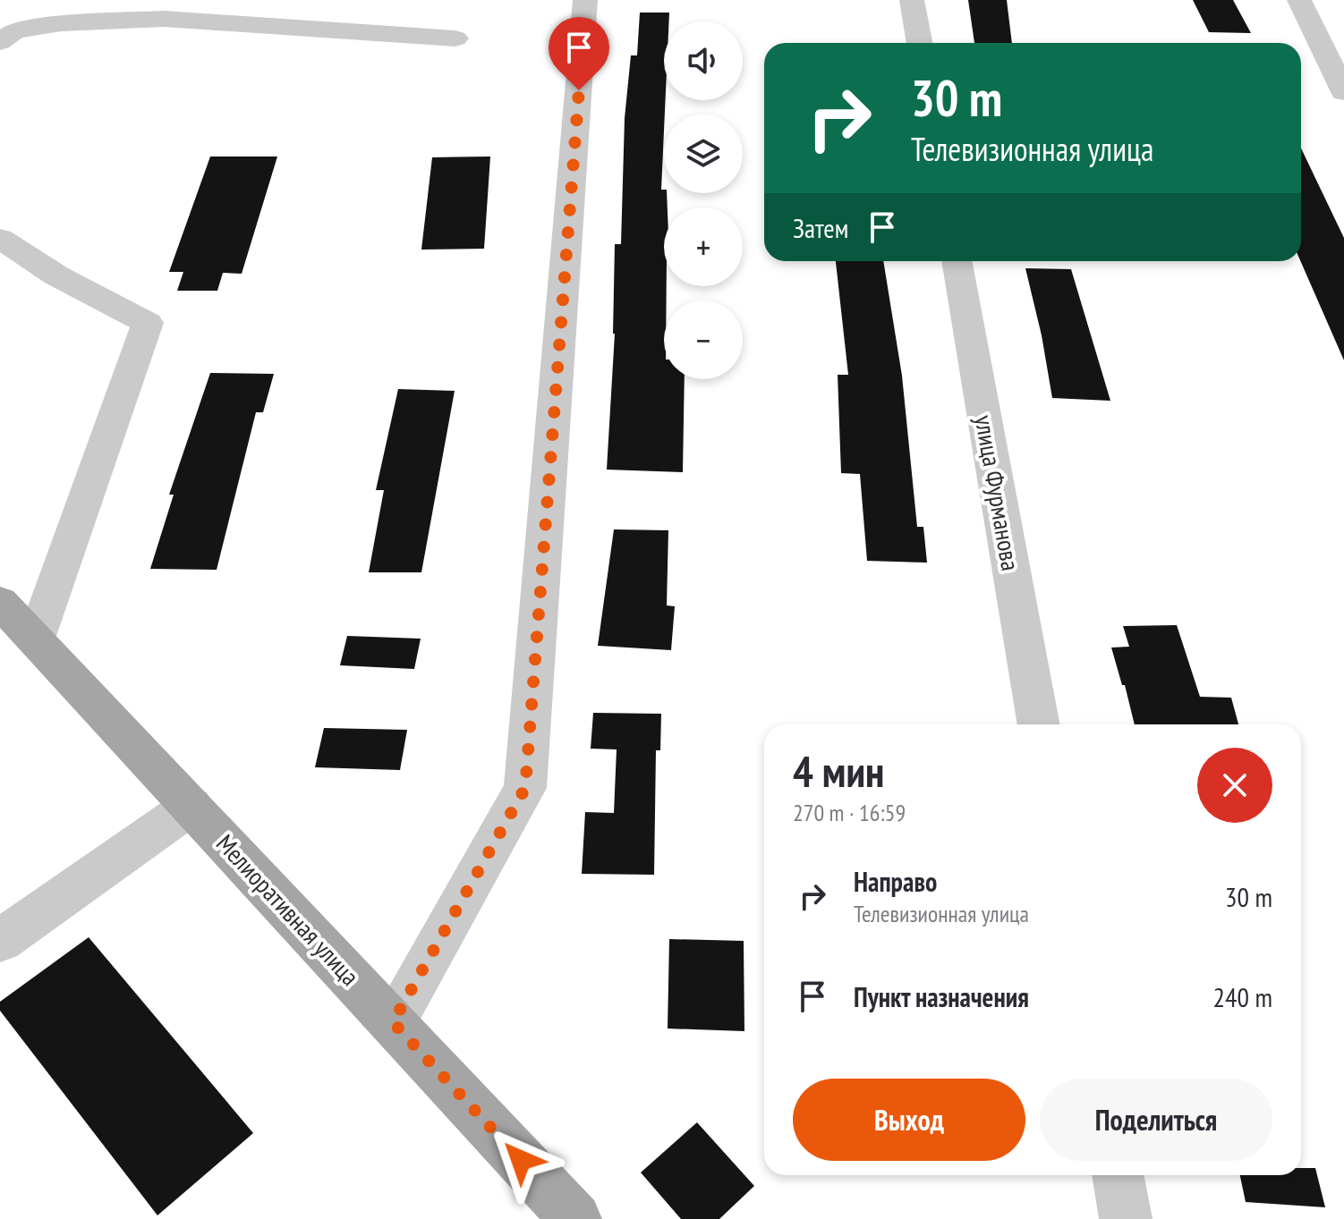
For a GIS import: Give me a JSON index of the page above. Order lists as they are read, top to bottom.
{
  "streets": {
    "main road": ["Мелиоративная улица"],
    "street": ["улица Фурманова"]
  },
  "page": {
    "map_buttons": ["+", "−"],
    "turn": ["30 m", "Телевизионная улица"],
    "then": "Затем",
    "heading": ["4 мин", "270 m · 16:59"],
    "list": [
      {
        "name": "Направо",
        "note": "Телевизионная улица",
        "value": "30 m"
      },
      {
        "name": "Пункт назначения",
        "value": "240 m"
      }
    ],
    "buttons": ["Выход", "Поделиться"]
  }
}
